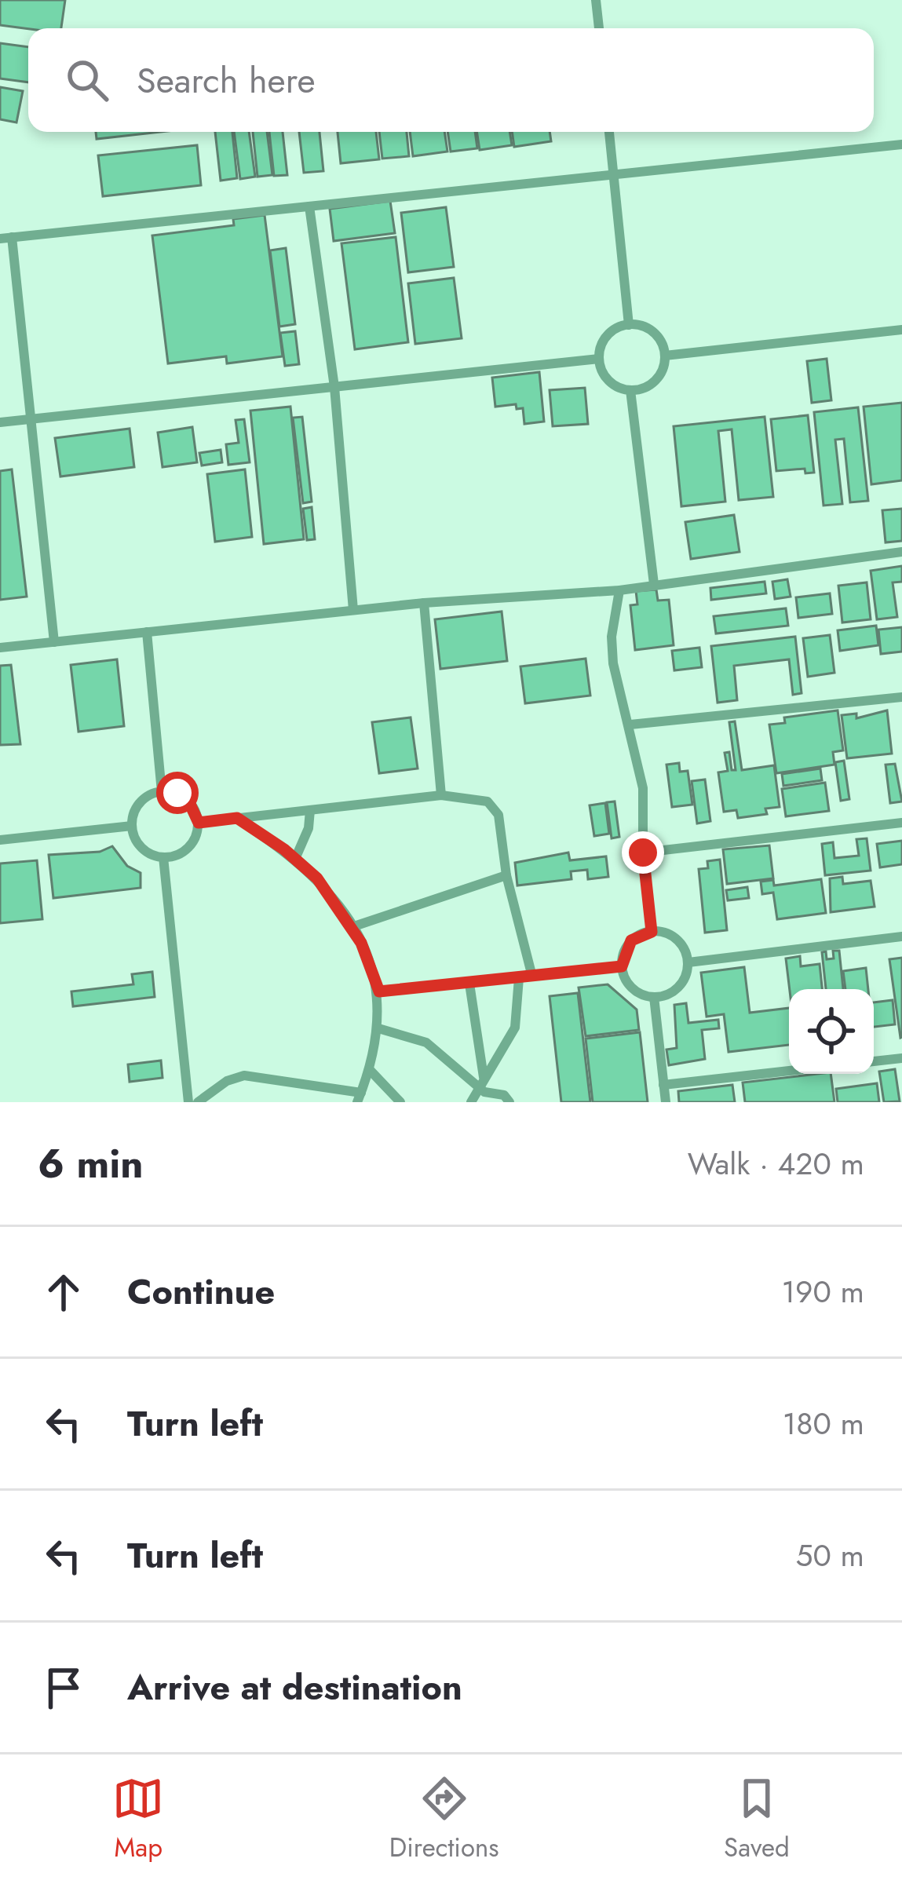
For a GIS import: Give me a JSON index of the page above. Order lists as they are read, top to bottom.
{
  "page": {
    "search": "Search here",
    "heading": ["6 min", "Walk · 420 m"],
    "list": [
      ["Continue", "190 m"],
      ["Turn left", "180 m"],
      ["Turn left", "50 m"],
      "Arrive at destination"
    ],
    "nav": ["Map", "Directions", "Saved"]
  }
}
